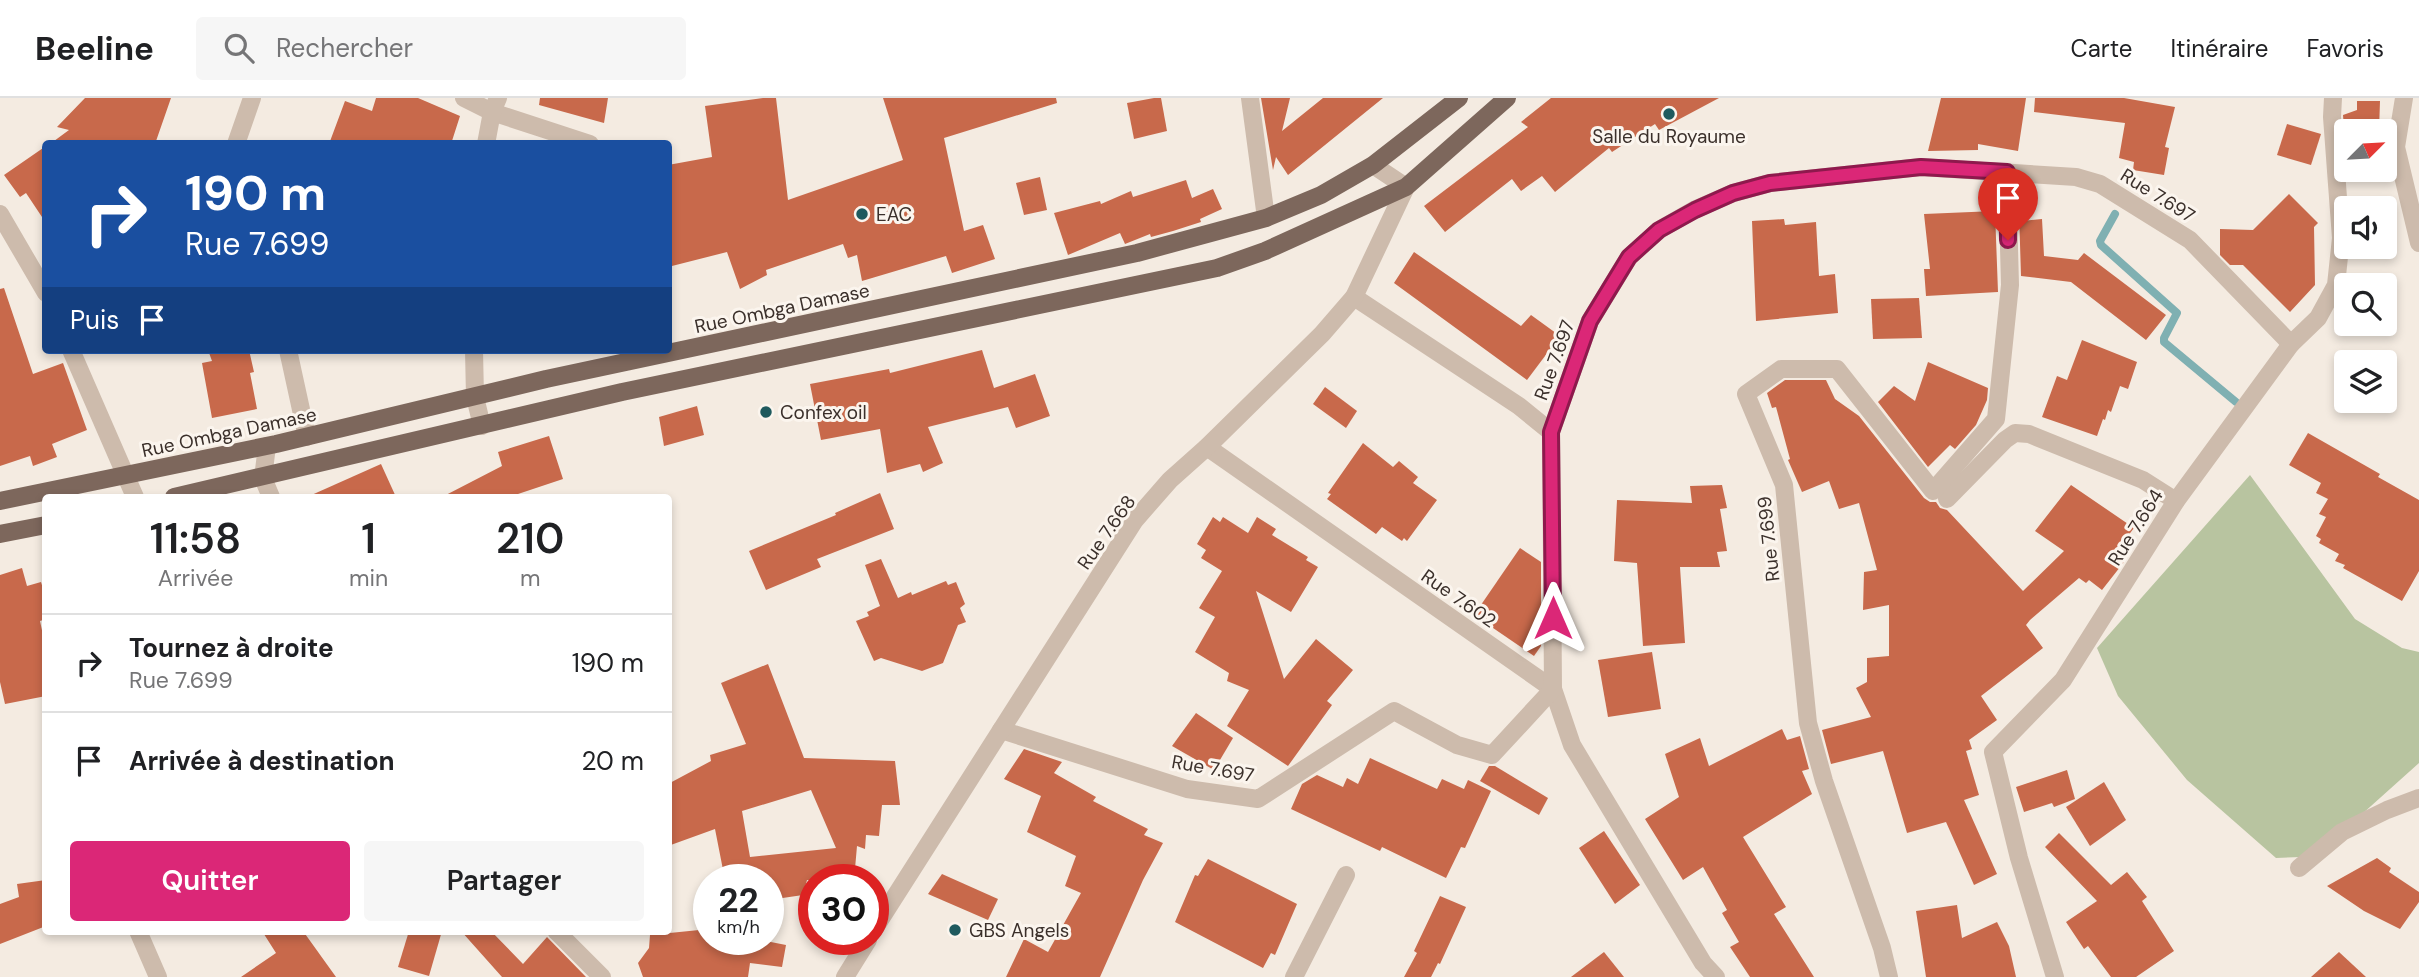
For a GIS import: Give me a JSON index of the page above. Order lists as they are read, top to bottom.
{
  "streets": {
    "main road": ["Rue Ombga Damase"],
    "street": [
      "Rue 7.697",
      "Rue 7.664",
      "Rue 7.668",
      "Rue 7.699",
      "Rue 7.602"
    ]
  },
  "crossings": [
    ["Rue 7.697", "Rue 7.664"],
    ["Rue 7.697", "Rue 7.668"],
    ["Rue 7.697", "Rue 7.699"],
    ["Rue 7.697", "Rue 7.602"],
    ["Rue 7.668", "Rue 7.602"]
  ],
  "places": [
    "Salle du Royaume",
    "EAC",
    "Confex oil",
    "GBS Angels"
  ],
  "north": "top right",
  "page": {
    "header": "Beeline",
    "search": "Rechercher",
    "nav": ["Carte", "Itinéraire", "Favoris"],
    "turn": ["190 m", "Rue 7.699"],
    "then": "Puis",
    "eta": [
      "11:58",
      "Arrivée",
      "1",
      "min",
      "210",
      "m"
    ],
    "list": [
      {
        "name": "Tournez à droite",
        "note": "Rue 7.699",
        "value": "190 m"
      },
      {
        "name": "Arrivée à destination",
        "value": "20 m"
      }
    ],
    "buttons": ["Quitter", "Partager"],
    "speed": "22 km/h",
    "limit": "30"
  }
}
